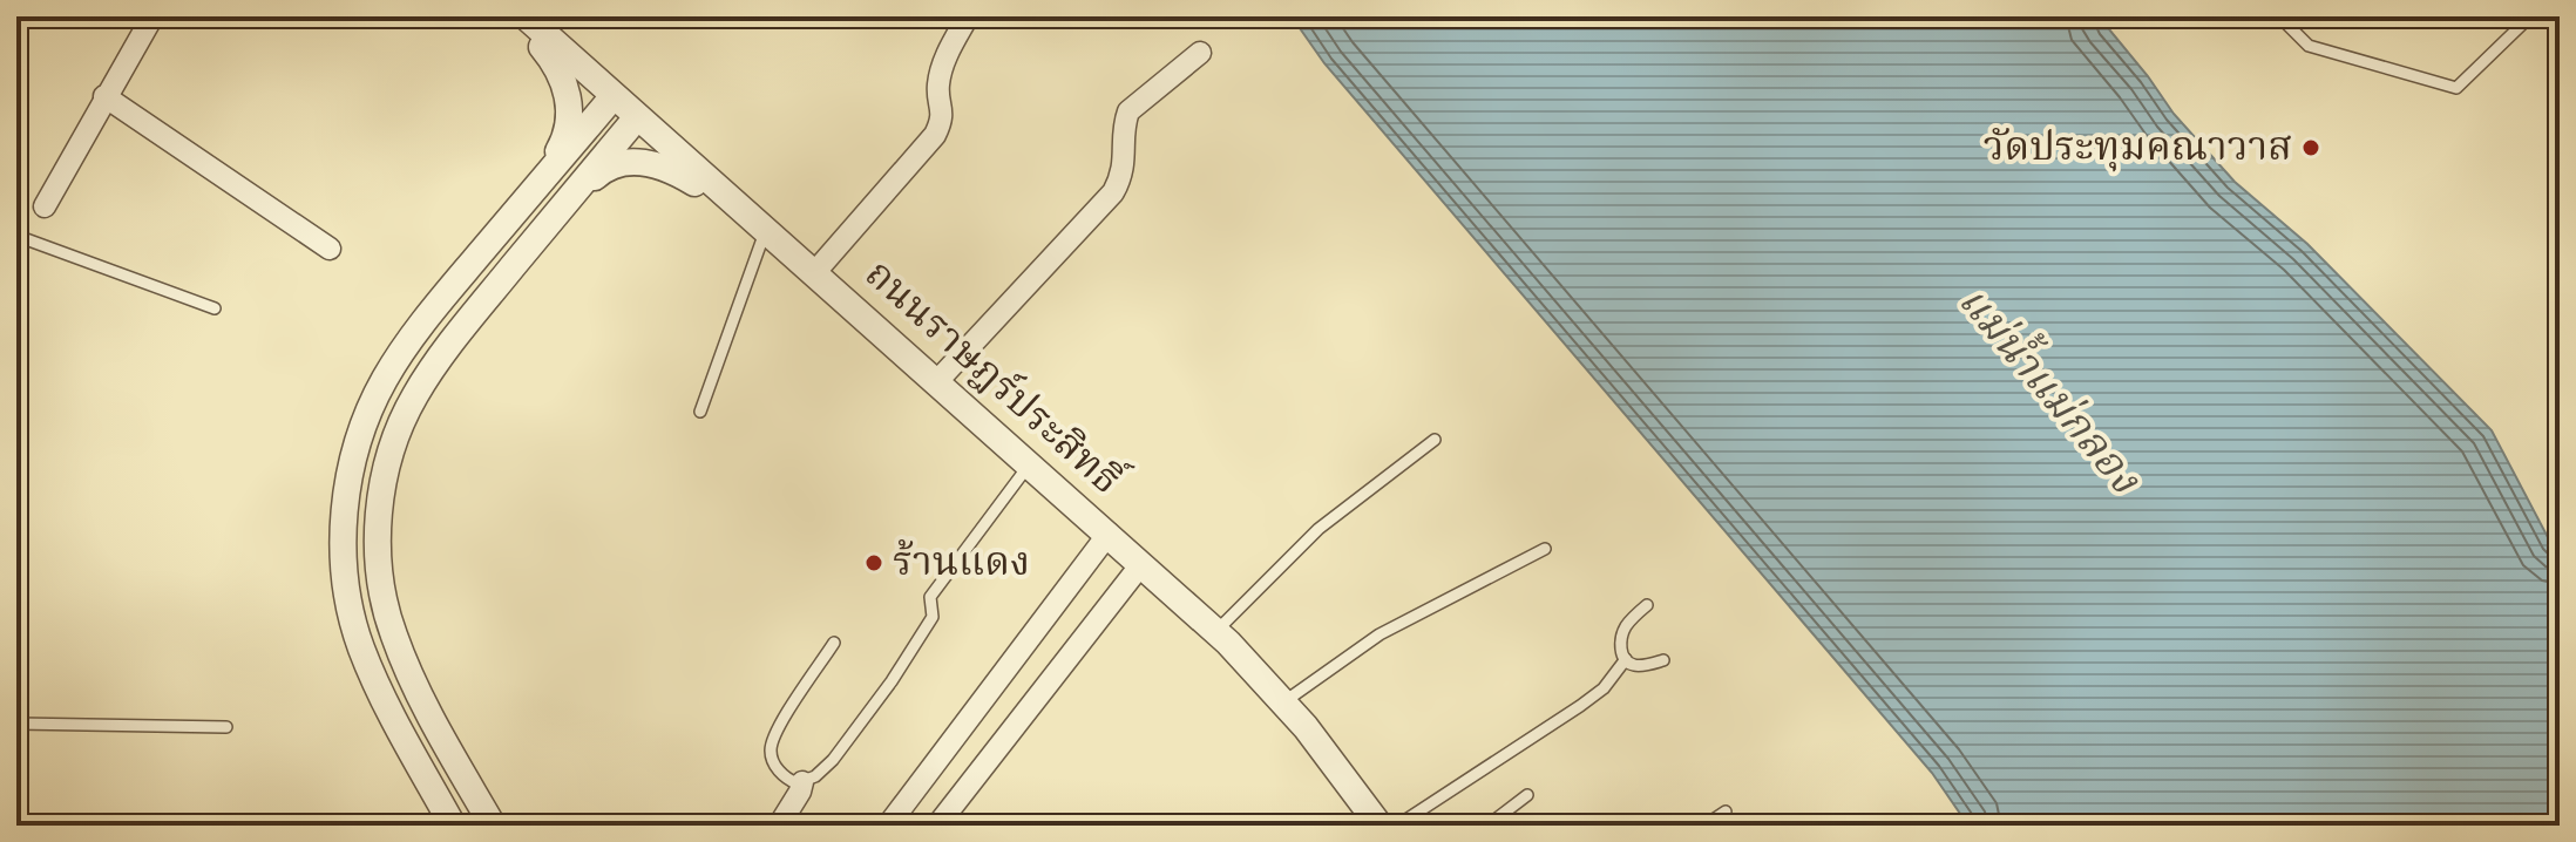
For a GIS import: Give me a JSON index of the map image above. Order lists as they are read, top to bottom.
{
  "streets": {
    "street": ["ถนนราษฎร์ประสิทธิ์"]
  },
  "water": ["แม่น้ำแม่กลอง"],
  "places": ["วัดประทุมคณาวาส", "ร้านแดง"]
}
